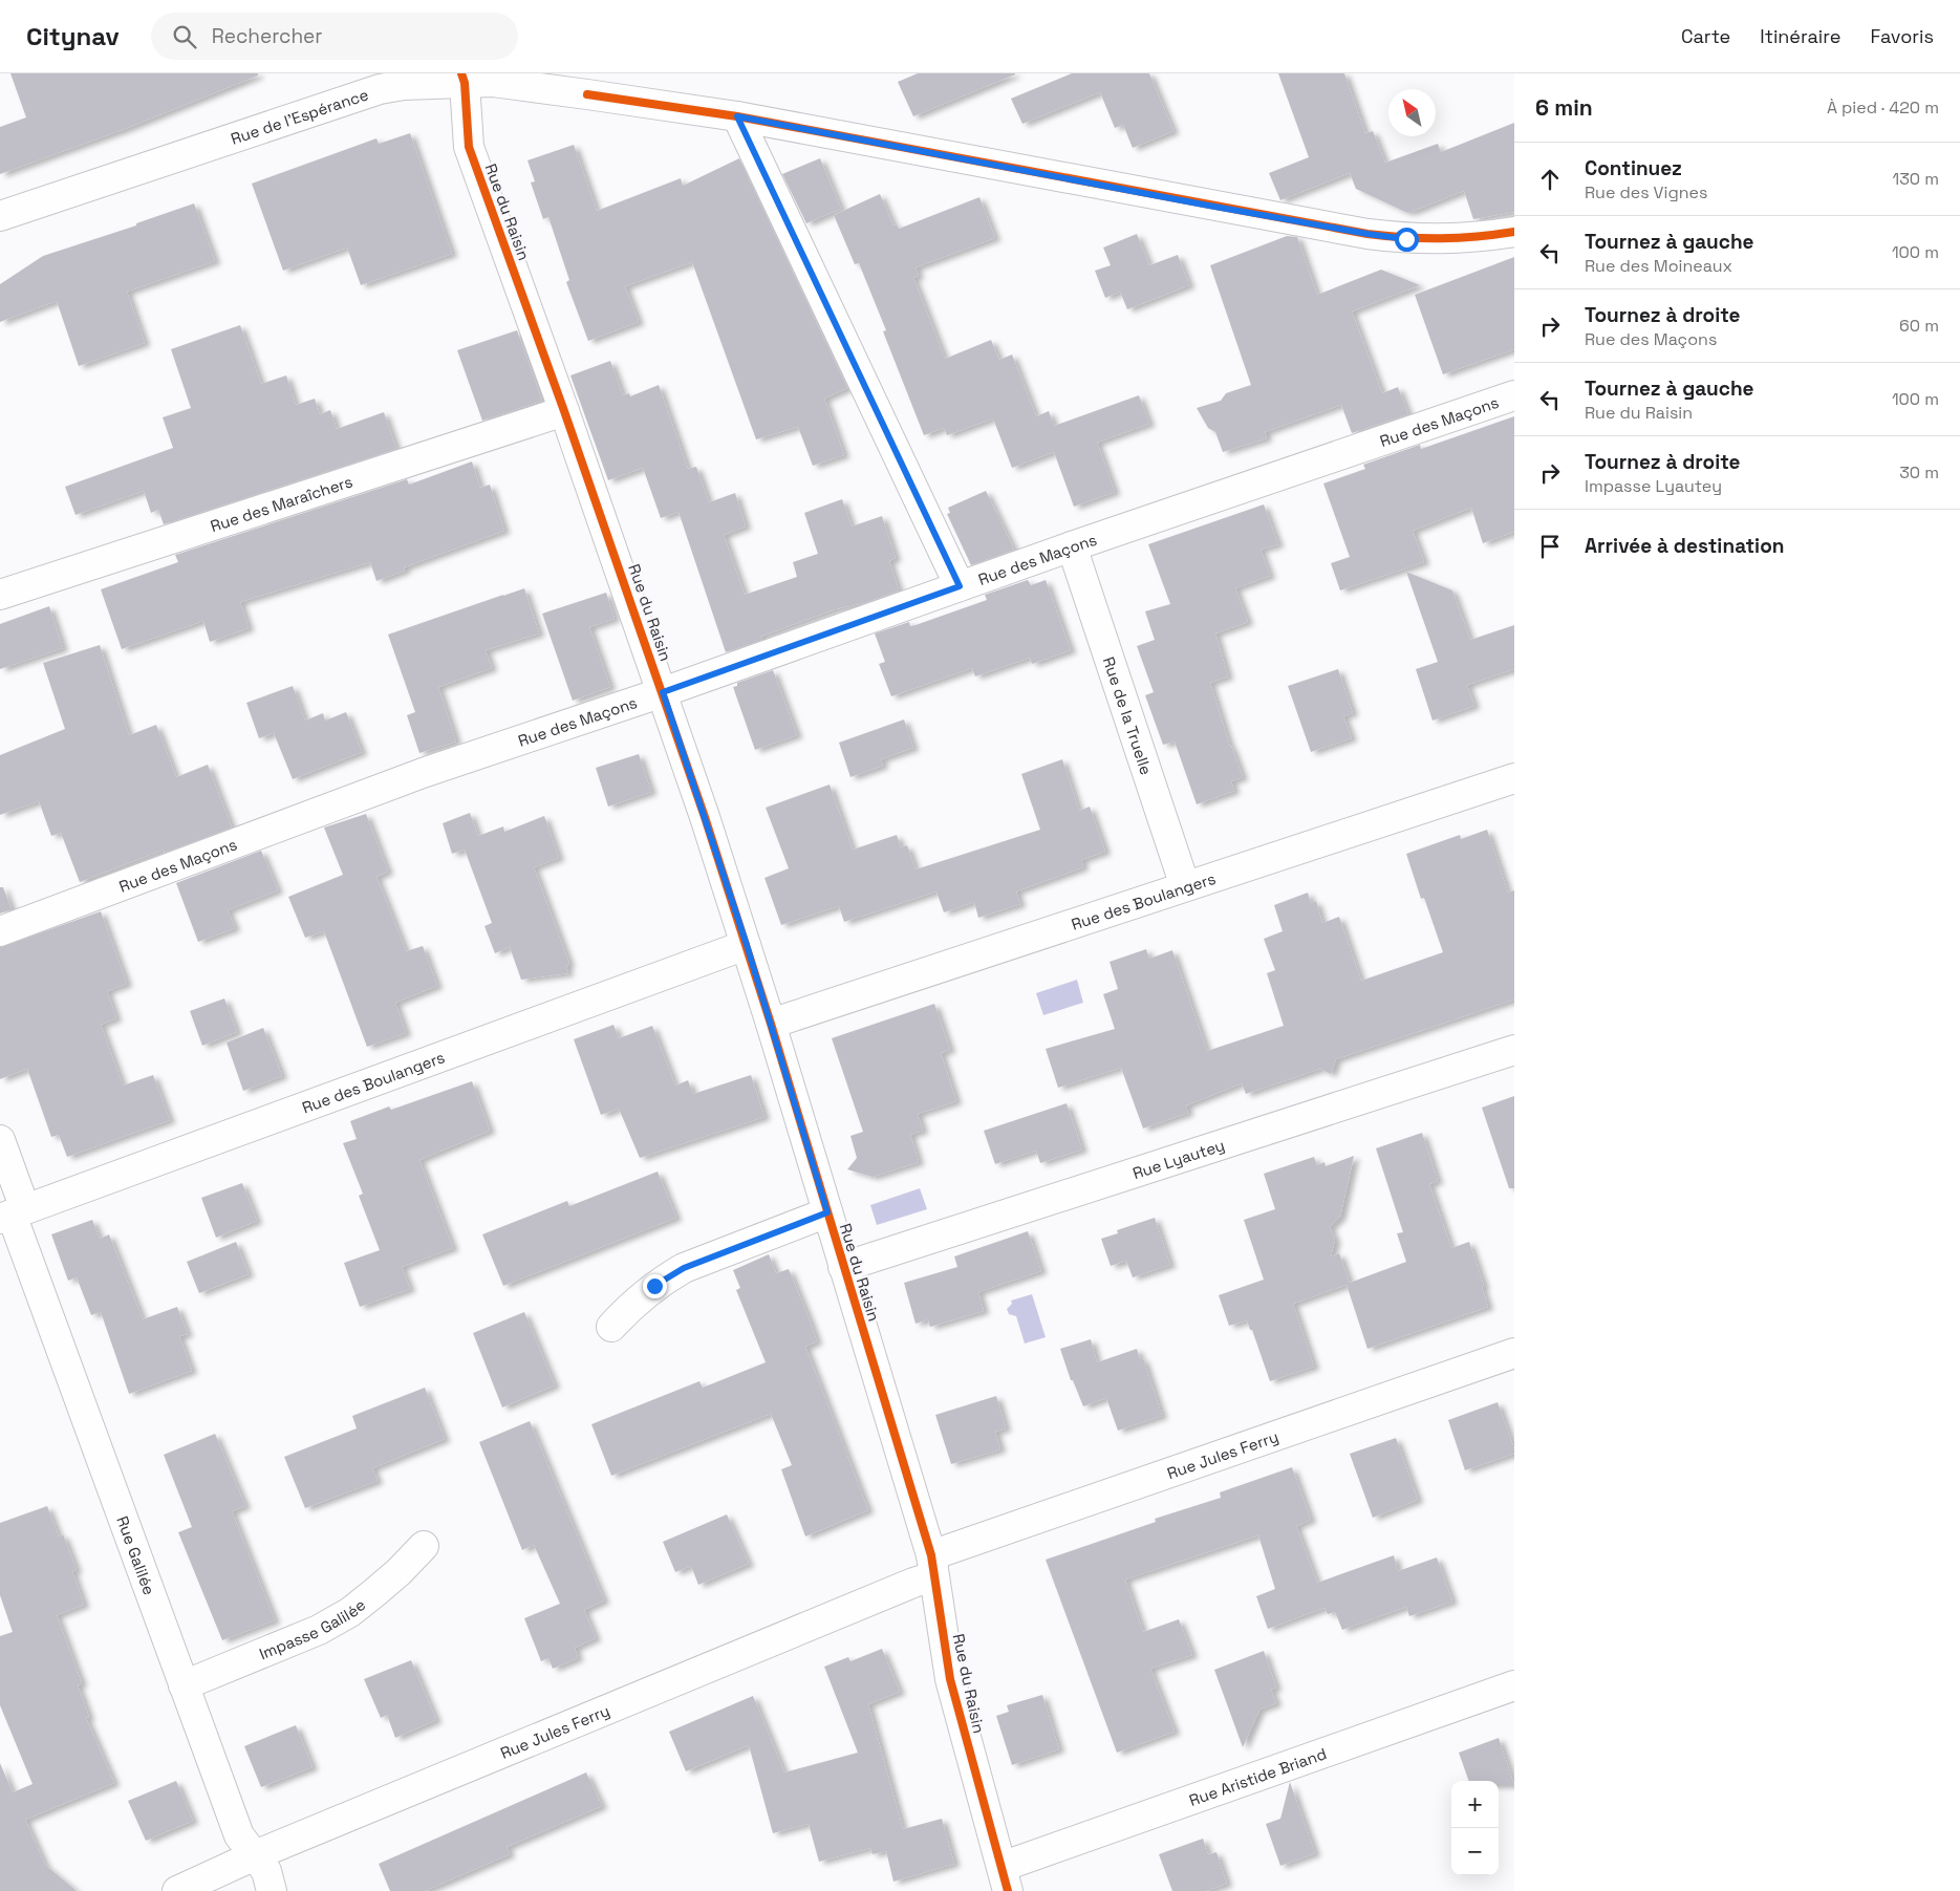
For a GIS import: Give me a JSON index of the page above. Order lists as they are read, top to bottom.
{
  "streets": {
    "street": [
      "Rue de l'Espérance",
      "Rue du Raisin",
      "Rue des Maçons",
      "Rue des Maraîchers",
      "Rue de la Truelle",
      "Rue des Boulangers",
      "Rue Lyautey",
      "Rue Jules Ferry",
      "Rue Galilée",
      "Impasse Galilée",
      "Rue Aristide Briand"
    ]
  },
  "crossings": [
    ["Rue de l'Espérance", "Rue du Raisin"],
    ["Rue du Raisin", "Rue des Maçons"],
    ["Rue du Raisin", "Rue des Maraîchers"],
    ["Rue du Raisin", "Rue des Boulangers"],
    ["Rue du Raisin", "Rue Lyautey"],
    ["Rue du Raisin", "Rue Jules Ferry"],
    ["Rue du Raisin", "Rue Aristide Briand"],
    ["Rue des Maçons", "Rue de la Truelle"],
    ["Rue de la Truelle", "Rue des Boulangers"],
    ["Rue des Boulangers", "Rue Galilée"],
    ["Rue Jules Ferry", "Rue Galilée"],
    ["Rue Galilée", "Impasse Galilée"]
  ],
  "north": "top left",
  "page": {
    "header": "Citynav",
    "search": "Rechercher",
    "nav": ["Carte", "Itinéraire", "Favoris"],
    "heading": ["6 min", "À pied · 420 m"],
    "list": [
      ["Continuez", "Rue des Vignes", "130 m"],
      ["Tournez à gauche", "Rue des Moineaux", "100 m"],
      ["Tournez à droite", "Rue des Maçons", "60 m"],
      ["Tournez à gauche", "Rue du Raisin", "100 m"],
      ["Tournez à droite", "Impasse Lyautey", "30 m"],
      "Arrivée à destination"
    ],
    "map_buttons": ["+", "−"]
  }
}
